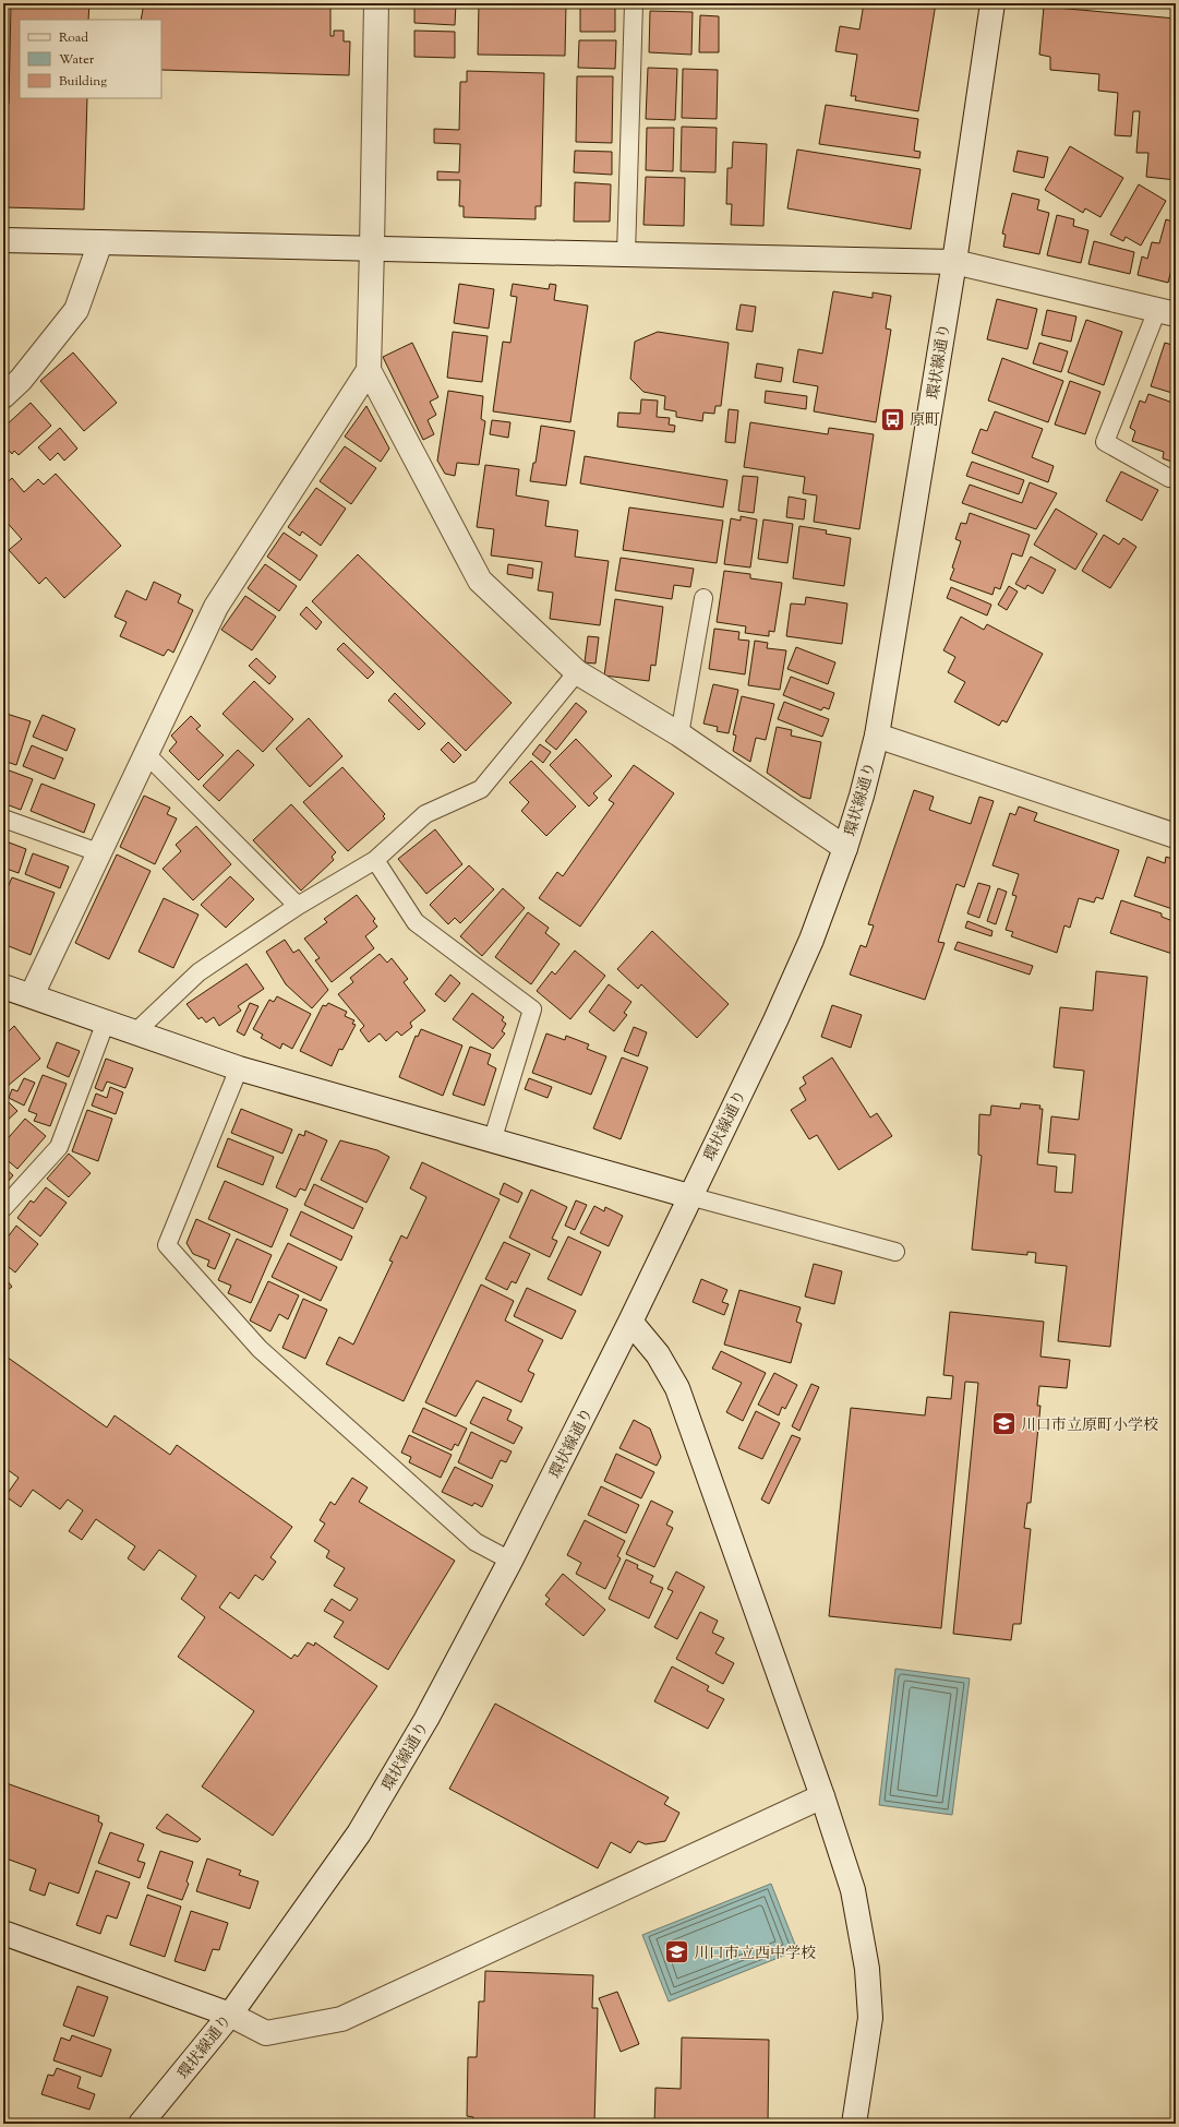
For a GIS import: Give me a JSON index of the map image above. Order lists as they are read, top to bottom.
{
  "streets": {
    "street": ["環状線通り"]
  },
  "places": {
    "bus stop": ["原町"],
    "school or university": ["川口市立原町小学校", "川口市立西中学校"]
  },
  "legend": ["Road", "Water", "Building"]
}
